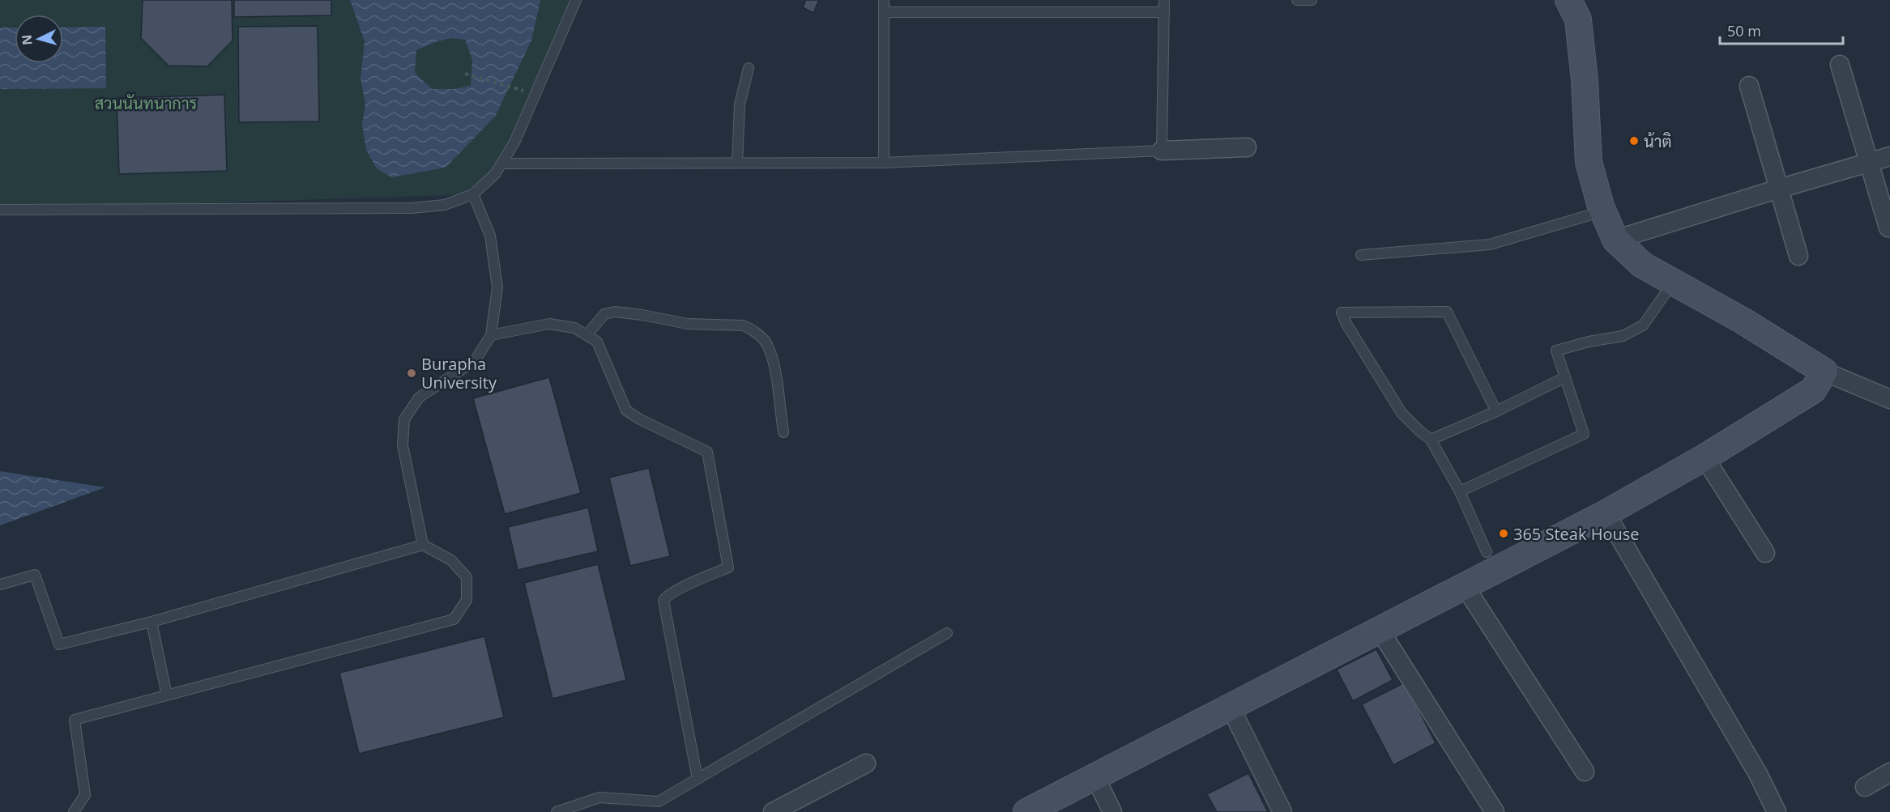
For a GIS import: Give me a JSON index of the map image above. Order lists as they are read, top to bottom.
{
  "parks": ["สวนนันทนาการ"],
  "places": ["น้าติ", "Burapha University", "365 Steak House"],
  "scale_bar": "50 m",
  "north": "left"
}
